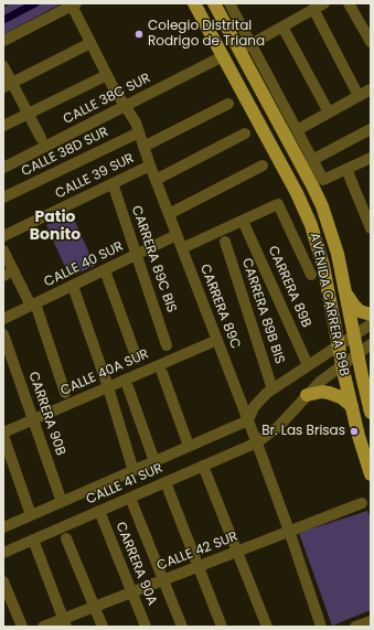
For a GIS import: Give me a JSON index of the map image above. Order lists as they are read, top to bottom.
{
  "streets": {
    "main road": ["AVENIDA CARRERA 89B"],
    "street": [
      "CALLE 38C SUR",
      "CALLE 38D SUR",
      "CALLE 39 SUR",
      "CARRERA 89C BIS",
      "CALLE 40 SUR",
      "CARRERA 89B",
      "CARRERA 89C",
      "CARRERA 89B BIS",
      "CALLE 40A SUR",
      "CARRERA 90B",
      "CALLE 41 SUR",
      "CALLE 42 SUR",
      "CARRERA 90A"
    ]
  },
  "crossings": [
    ["CALLE 38C SUR", "AVENIDA CARRERA 89B"],
    ["CALLE 38C SUR", "CARRERA 89C"],
    ["CALLE 38D SUR", "CARRERA 89C"],
    ["CALLE 39 SUR", "CARRERA 89C BIS"],
    ["CALLE 39 SUR", "CARRERA 89C"],
    ["CARRERA 89C BIS", "CALLE 40 SUR"],
    ["CALLE 40 SUR", "CARRERA 89C"],
    ["AVENIDA CARRERA 89B", "CALLE 41 SUR"],
    ["CARRERA 89C", "CALLE 40A SUR"],
    ["CARRERA 89C", "CALLE 41 SUR"],
    ["CARRERA 89C", "CALLE 42 SUR"],
    ["CALLE 40A SUR", "CARRERA 90B"],
    ["CARRERA 90B", "CALLE 41 SUR"],
    ["CALLE 41 SUR", "CARRERA 90A"],
    ["CALLE 42 SUR", "CARRERA 90A"]
  ],
  "districts": ["Patio Bonito"],
  "places": ["Colegio Distrital Rodrigo de Triana", "Br. Las Brisas"]
}
